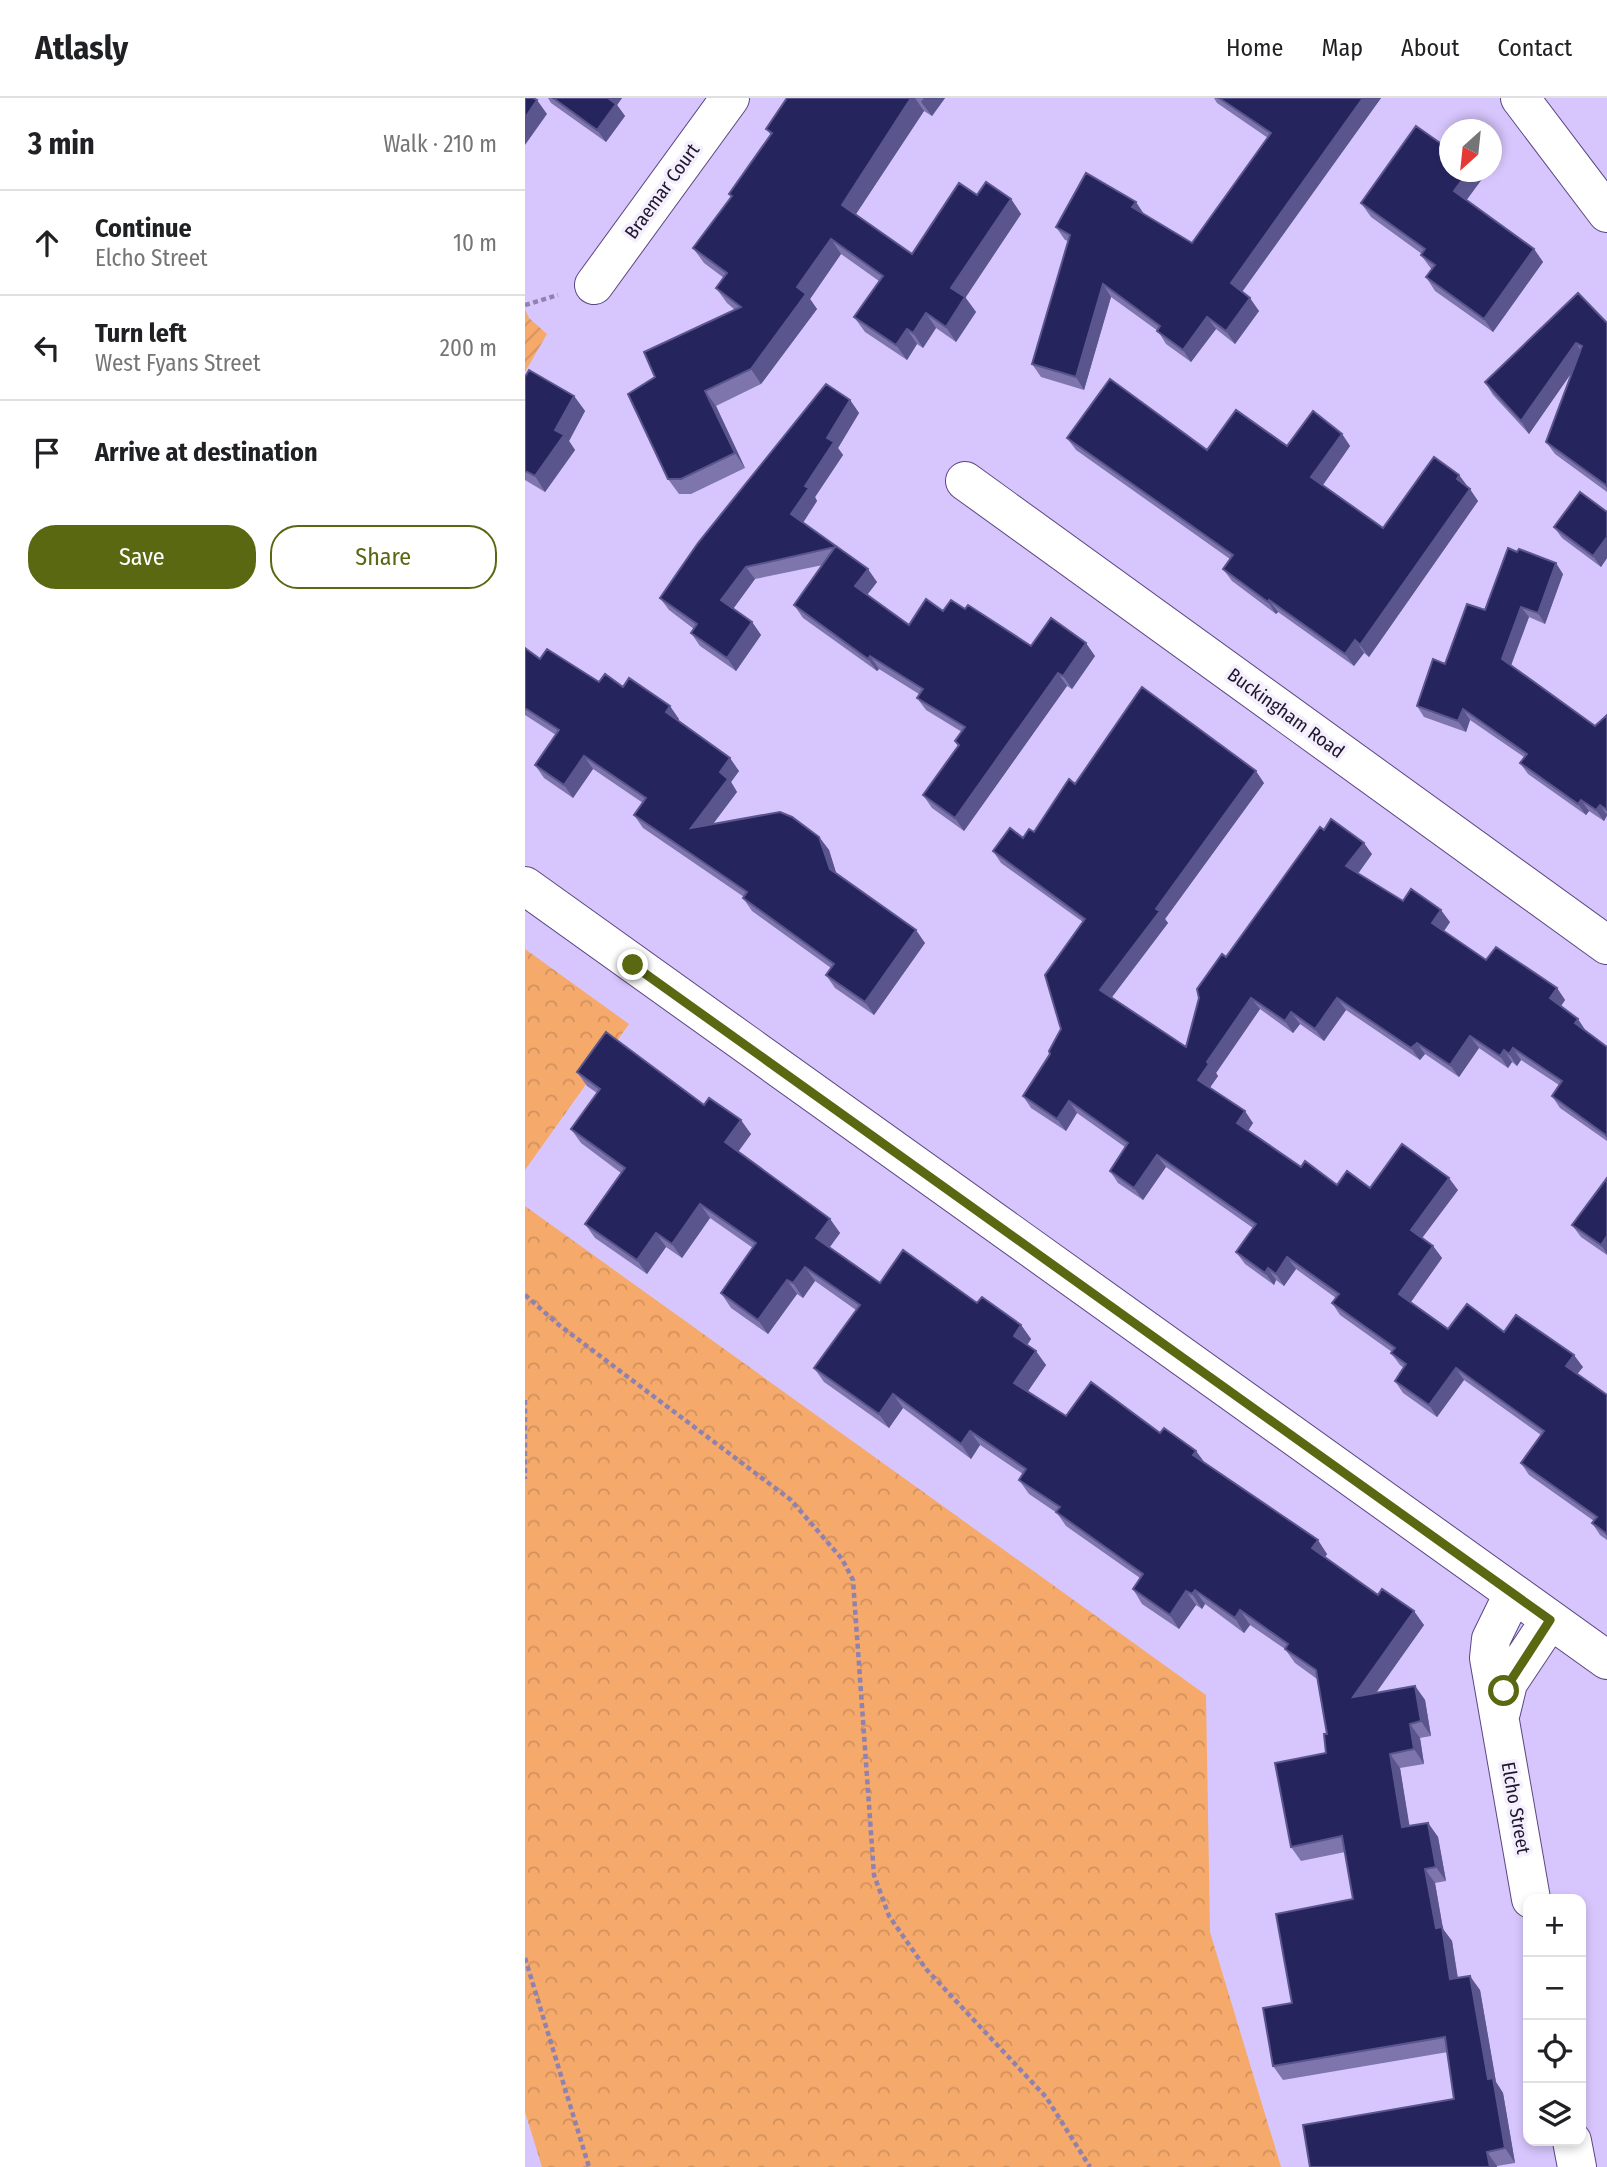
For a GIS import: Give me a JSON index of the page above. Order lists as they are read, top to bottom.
{
  "streets": {
    "street": ["Braemar Court", "Buckingham Road", "Elcho Street"]
  },
  "north": "bottom left",
  "page": {
    "header": "Atlasly",
    "nav": [
      "Home",
      "Map",
      "About",
      "Contact"
    ],
    "heading": ["3 min", "Walk · 210 m"],
    "list": [
      ["Continue", "Elcho Street", "10 m"],
      ["Turn left", "West Fyans Street", "200 m"],
      "Arrive at destination"
    ],
    "buttons": ["Save", "Share"],
    "map_buttons": ["+", "−"]
  }
}
